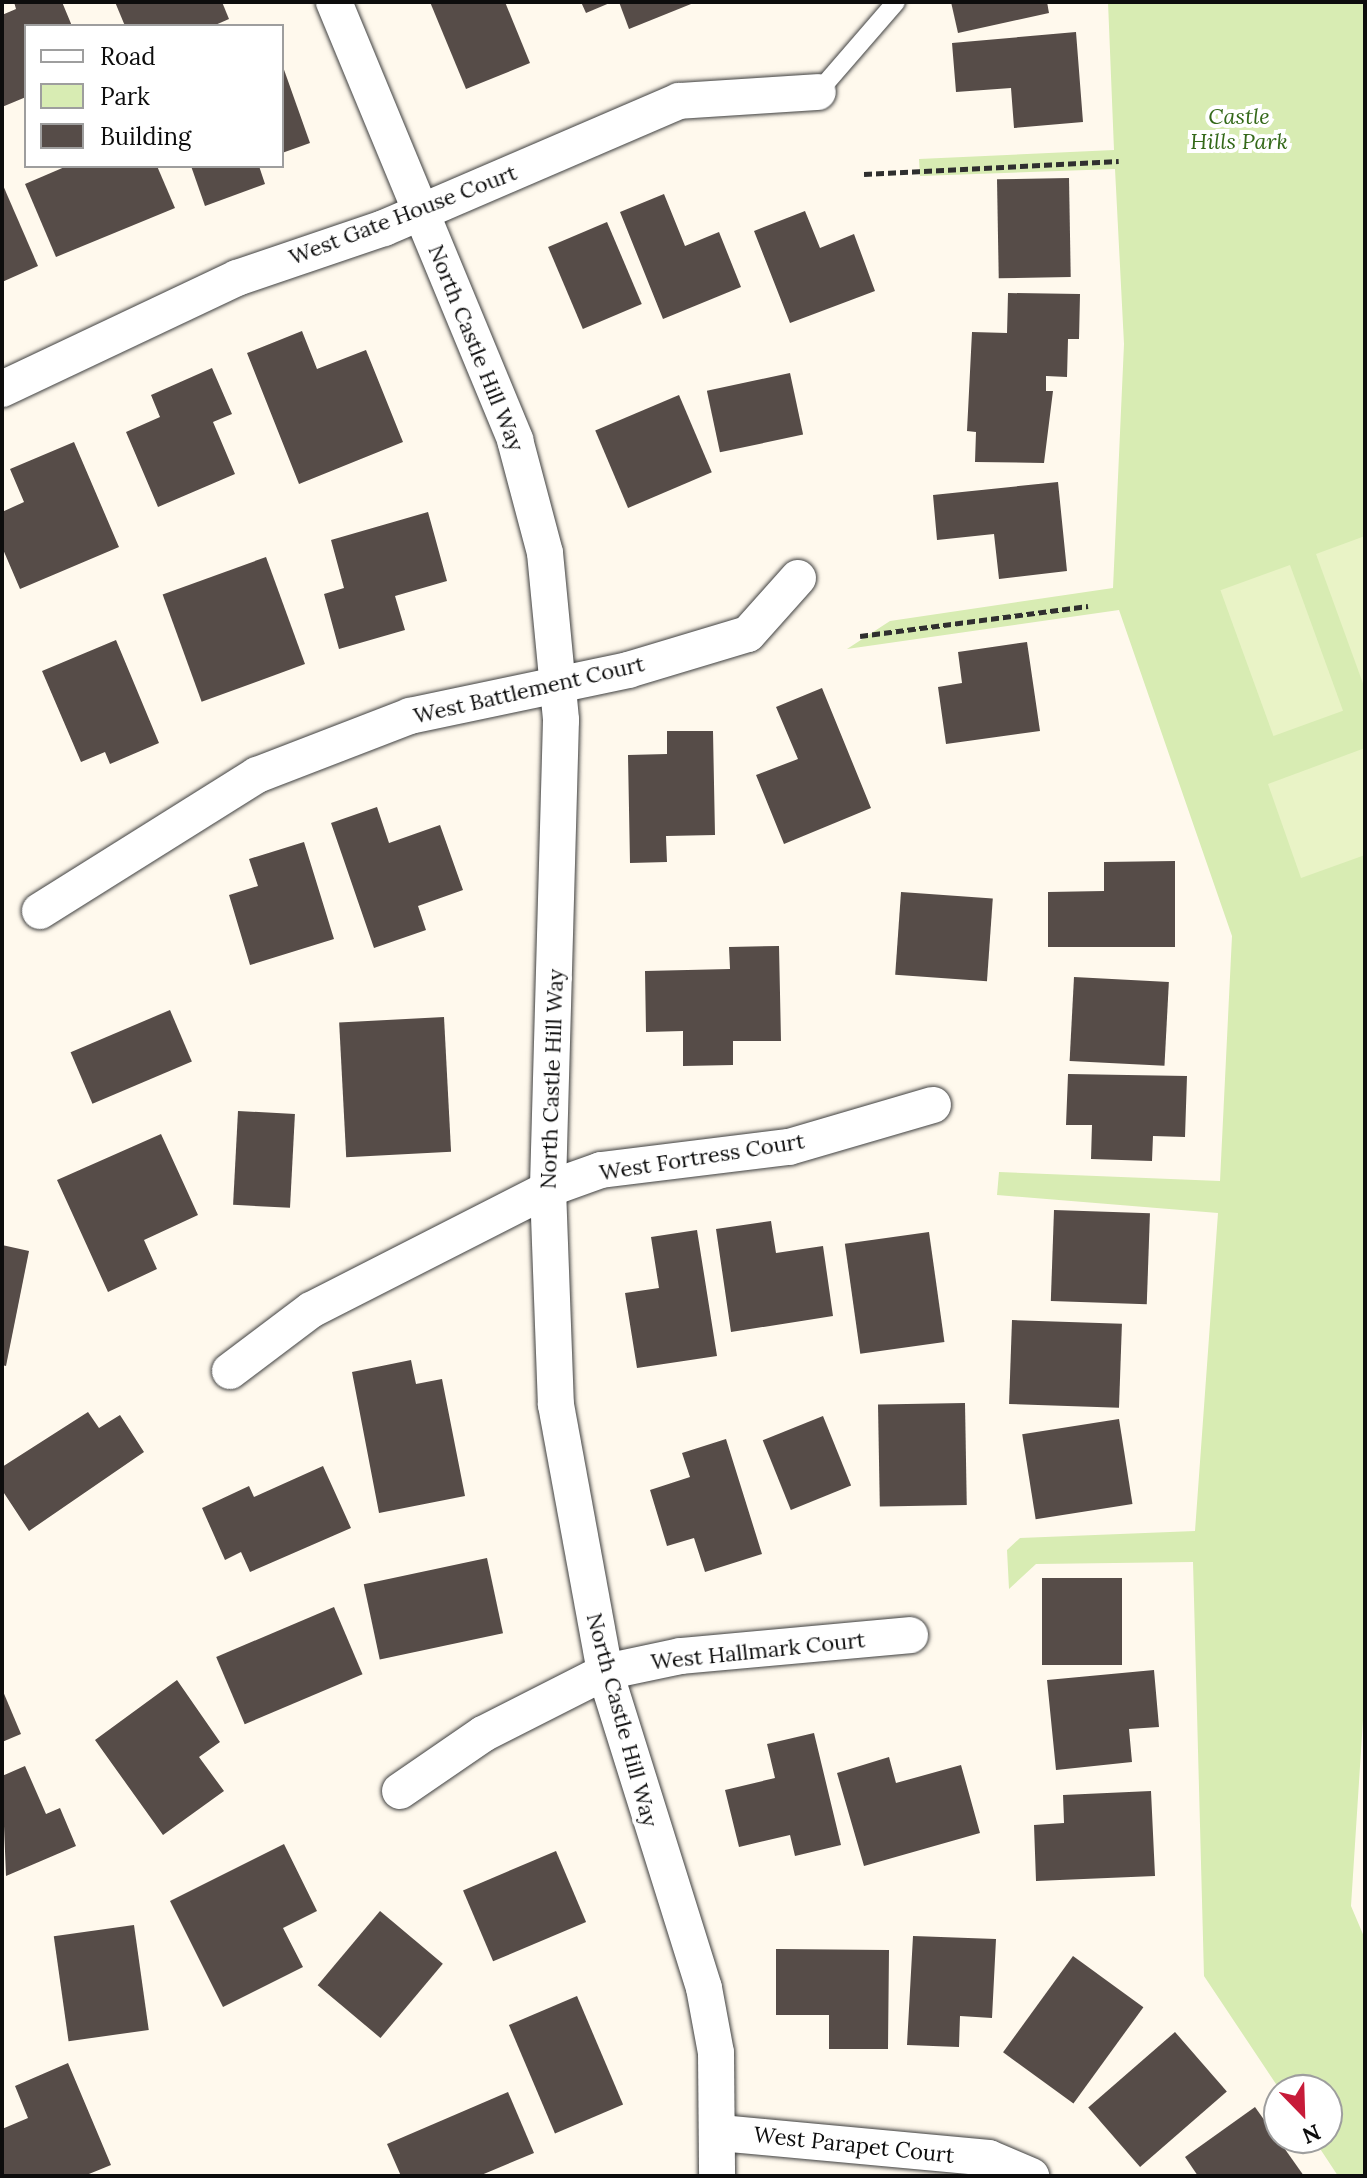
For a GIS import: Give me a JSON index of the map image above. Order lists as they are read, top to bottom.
{
  "streets": {
    "street": [
      "West Gate House Court",
      "North Castle Hill Way",
      "West Battlement Court",
      "West Fortress Court",
      "West Hallmark Court",
      "West Parapet Court"
    ]
  },
  "crossings": [
    ["West Gate House Court", "North Castle Hill Way"],
    ["North Castle Hill Way", "West Battlement Court"],
    ["North Castle Hill Way", "West Fortress Court"],
    ["North Castle Hill Way", "West Hallmark Court"],
    ["North Castle Hill Way", "West Parapet Court"]
  ],
  "parks": ["Castle Hills Park"],
  "legend": ["Road", "Park", "Building"],
  "north": "bottom right"
}
